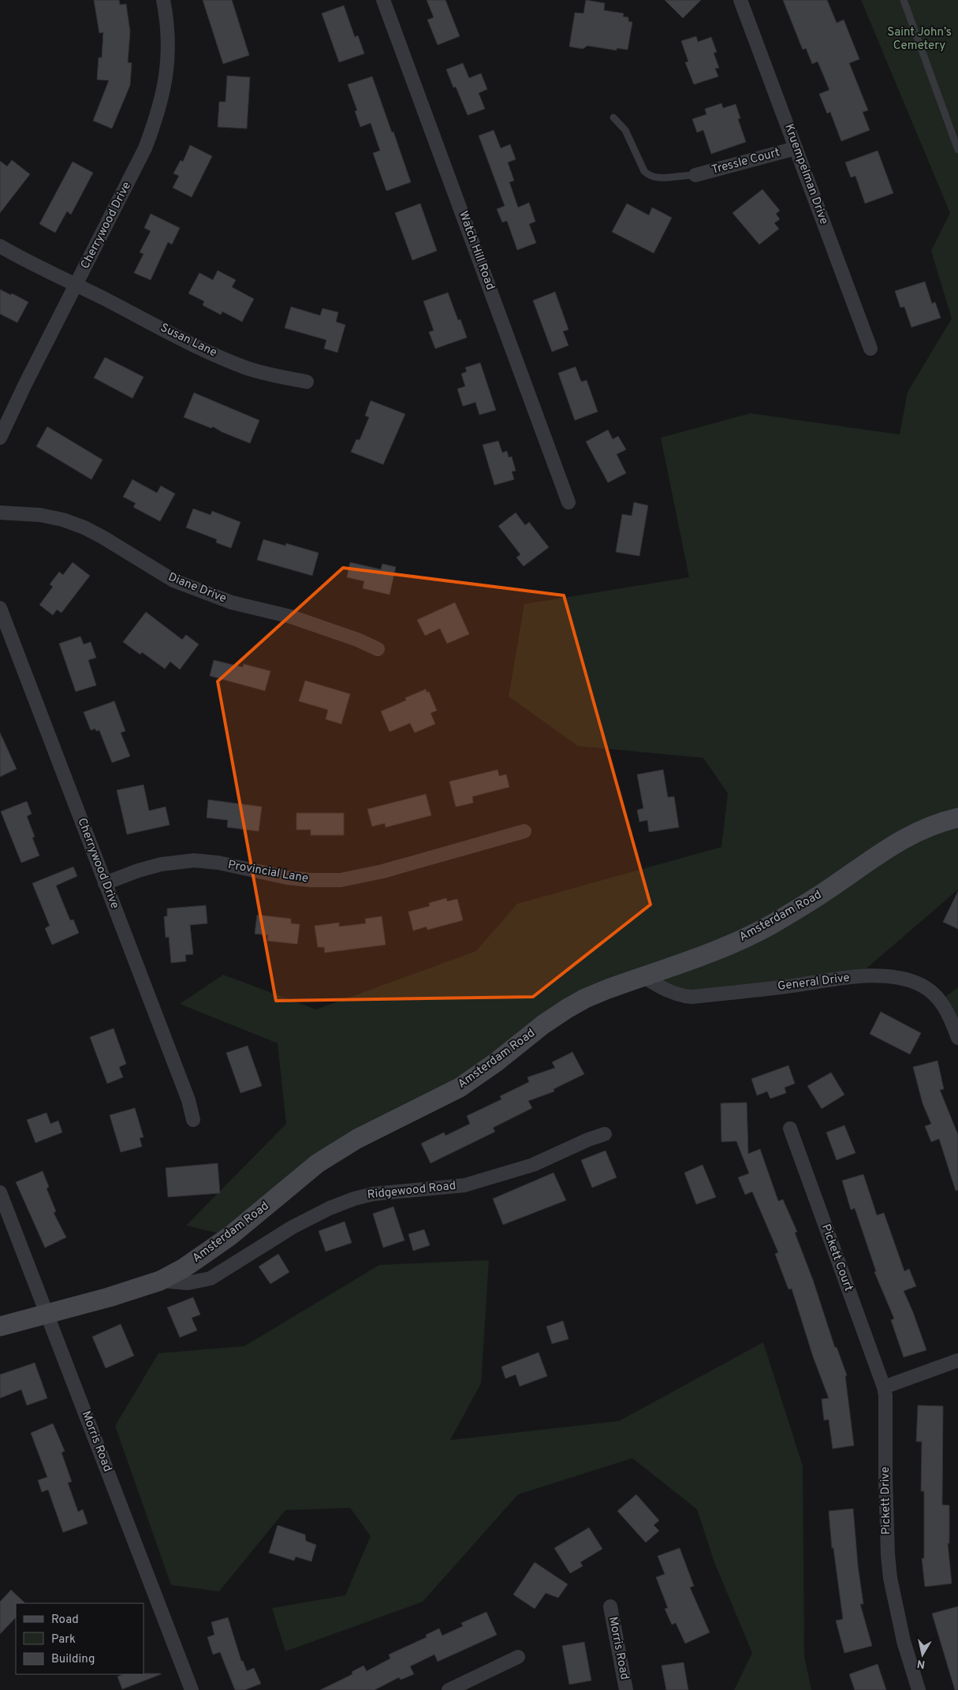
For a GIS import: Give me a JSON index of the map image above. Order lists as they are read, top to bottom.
{
  "streets": {
    "street": [
      "Tressle Court",
      "Kruempelman Drive",
      "Cherrywood Drive",
      "Watch Hill Road",
      "Susan Lane",
      "Diane Drive",
      "Provincial Lane",
      "Amsterdam Road",
      "General Drive",
      "Ridgewood Road",
      "Pickett Court",
      "Morris Road",
      "Pickett Drive"
    ]
  },
  "crossings": [
    ["Tressle Court", "Kruempelman Drive"],
    ["Cherrywood Drive", "Susan Lane"],
    ["Cherrywood Drive", "Provincial Lane"],
    ["Amsterdam Road", "General Drive"],
    ["Amsterdam Road", "Ridgewood Road"],
    ["Amsterdam Road", "Morris Road"],
    ["Pickett Court", "Pickett Drive"]
  ],
  "parks": ["Saint John’s Cemetery"],
  "legend": ["Road", "Park", "Building"],
  "north": "bottom"
}
